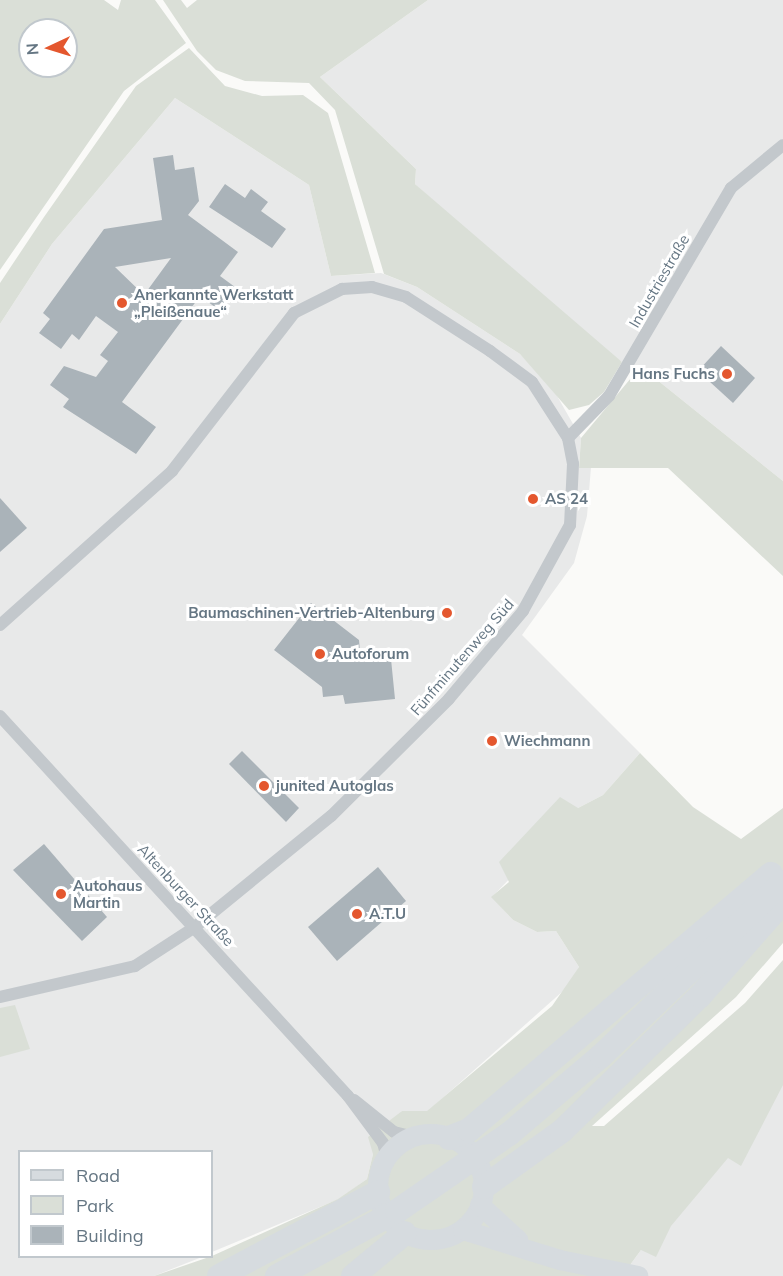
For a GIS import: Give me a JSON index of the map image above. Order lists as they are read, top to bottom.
{
  "streets": {
    "street": ["Industriestraße", "Fünfminutenweg Süd", "Altenburger Straße"]
  },
  "crossings": [
    ["Industriestraße", "Fünfminutenweg Süd"],
    ["Fünfminutenweg Süd", "Altenburger Straße"]
  ],
  "places": [
    "Anerkannte Werkstatt „Pleißenaue“",
    "Hans Fuchs",
    "AS 24",
    "Baumaschinen-Vertrieb-Altenburg",
    "Autoforum",
    "Wiechmann",
    "junited Autoglas",
    "Autohaus Martin",
    "A.T.U"
  ],
  "legend": ["Road", "Park", "Building"],
  "north": "left"
}
